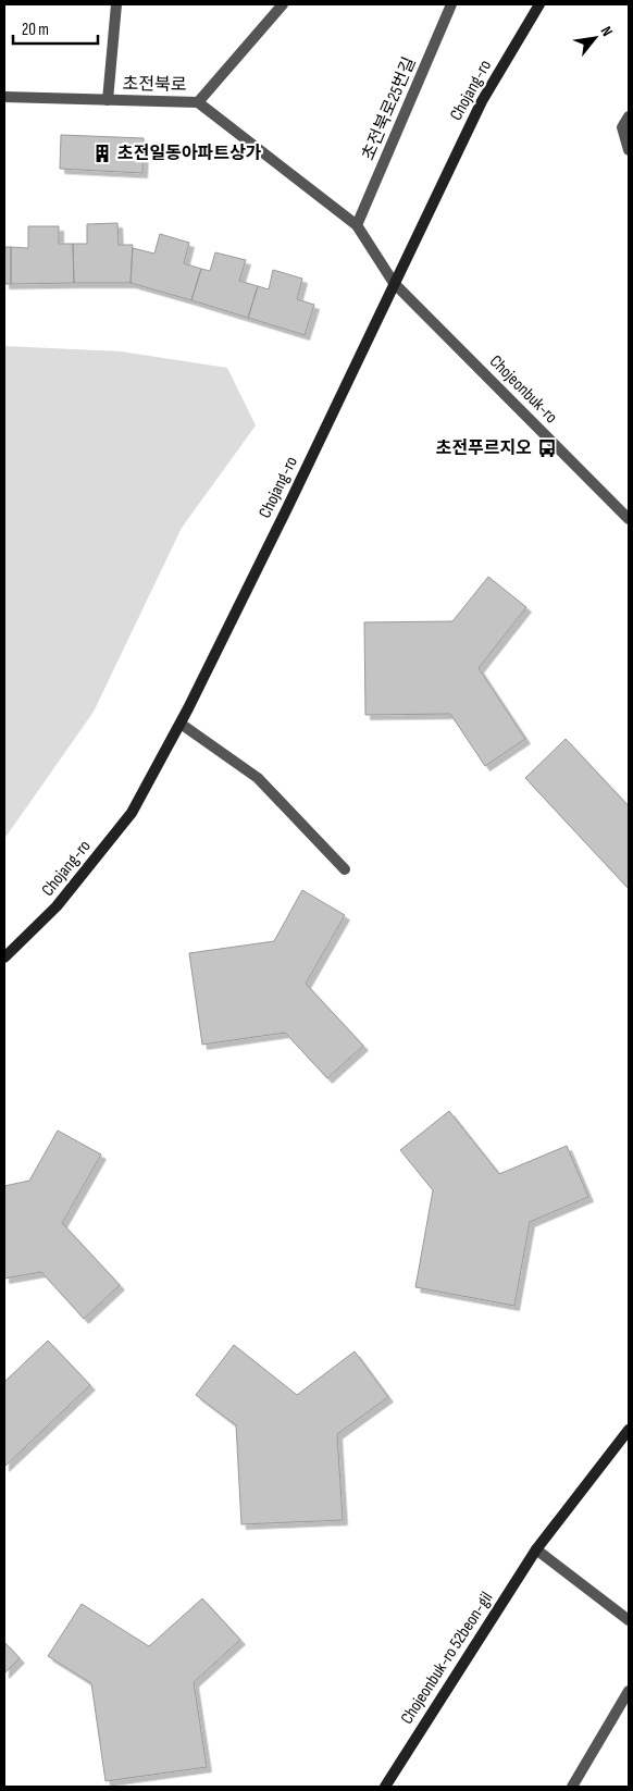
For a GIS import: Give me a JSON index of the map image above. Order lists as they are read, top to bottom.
{
  "streets": {
    "street": [
      "초전북로",
      "Chojang-ro",
      "초전북로25번길",
      "Chojeonbuk-ro",
      "Chojeonbuk-ro 52beon-gil"
    ]
  },
  "crossings": [
    ["초전북로", "Chojang-ro"],
    ["초전북로", "초전북로25번길"],
    ["초전북로", "Chojeonbuk-ro"],
    ["Chojang-ro", "Chojeonbuk-ro"]
  ],
  "places": {
    "building": ["초전일동아파트상가"],
    "bus stop": ["초전푸르지오"]
  },
  "scale_bar": "20 m",
  "north": "top right"
}
